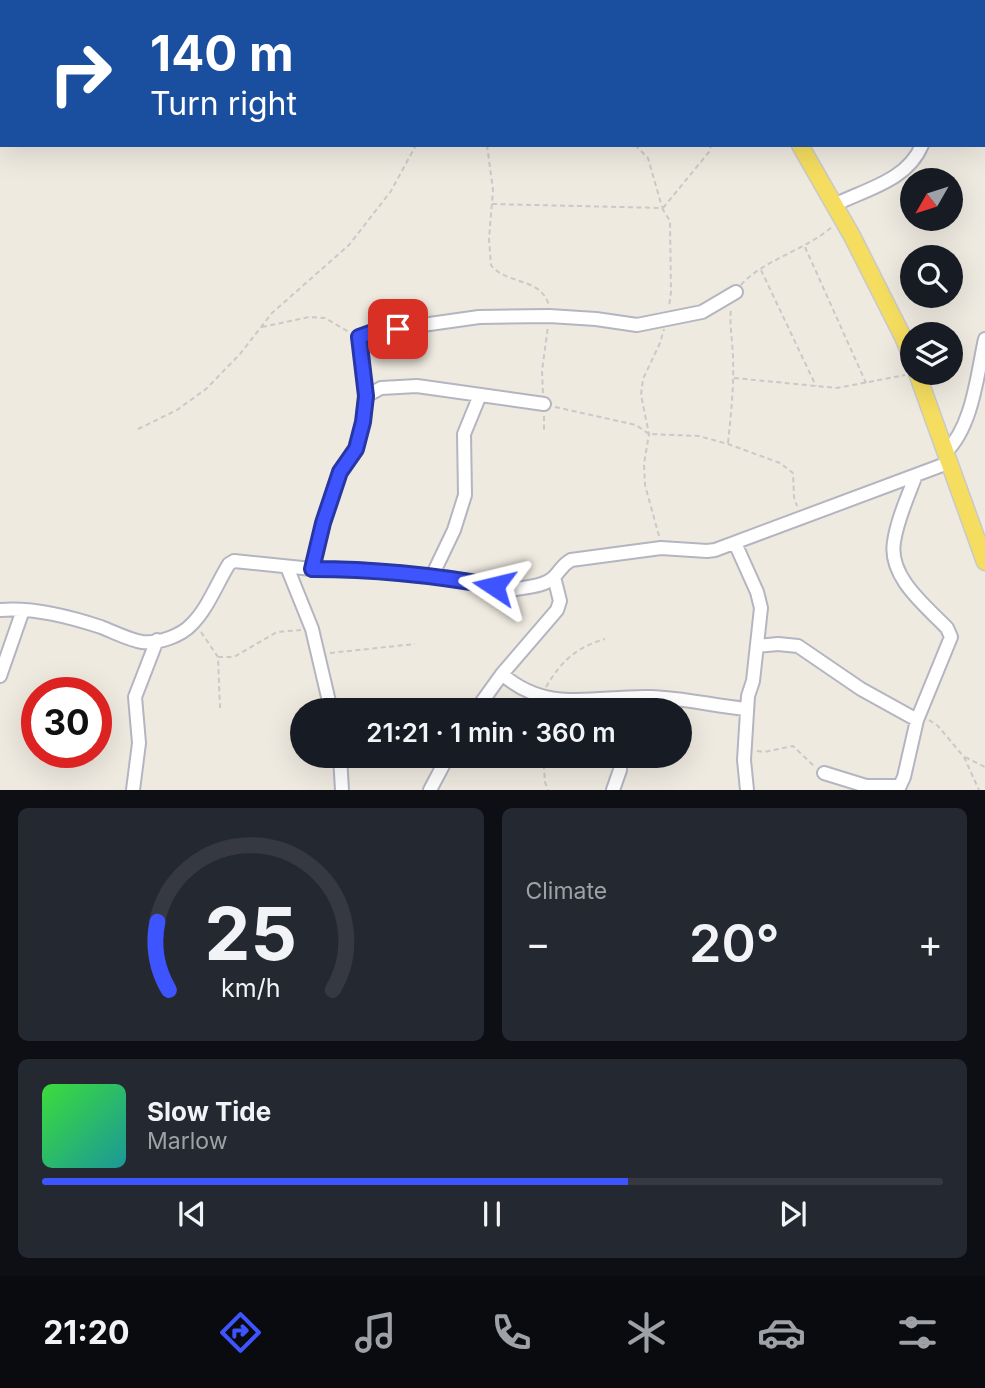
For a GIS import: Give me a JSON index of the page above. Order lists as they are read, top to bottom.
{
  "north": "bottom left",
  "page": {
    "turn": ["140 m", "Turn right"],
    "limit": "30",
    "trip": "21:21 · 1 min · 360 m",
    "tile": "Climate",
    "heat": ["−", "20°", "+"],
    "song": ["Slow Tide", "Marlow"],
    "tabs": "21:20",
    "gauge": ["25", "km/h"]
  }
}
